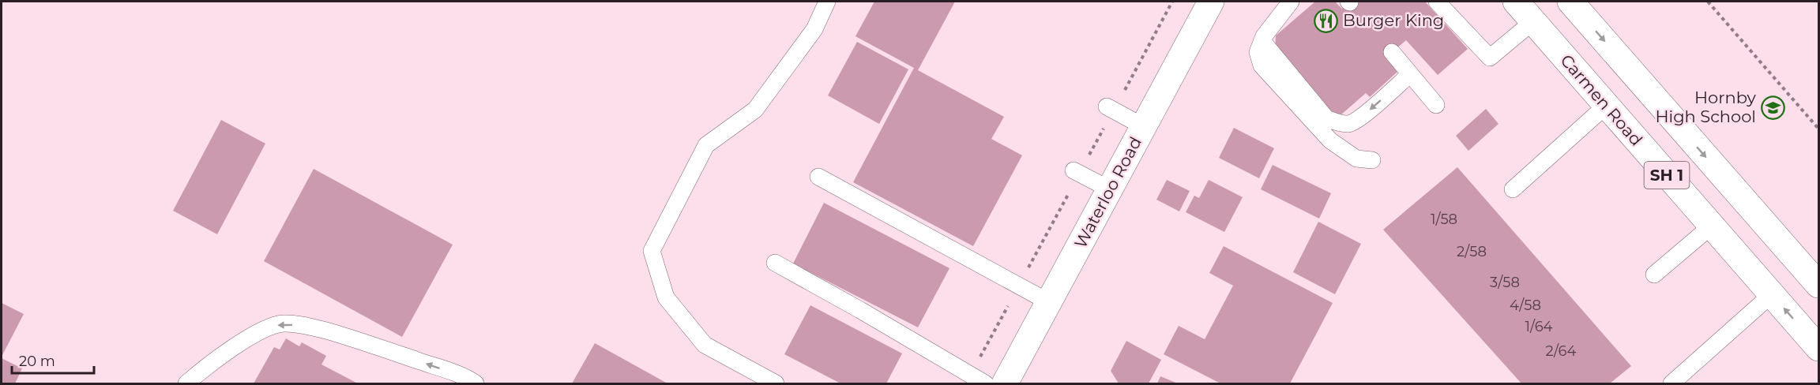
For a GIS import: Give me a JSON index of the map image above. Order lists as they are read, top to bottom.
{
  "streets": {
    "main road": ["Carmen Road", "SH 1", "Waterloo Road"]
  },
  "places": {
    "restaurant": ["Burger King"],
    "school or university": ["Hornby High School"]
  },
  "house_numbers": [
    "1/58",
    "2/58",
    "3/58",
    "4/58",
    "1/64",
    "2/64"
  ],
  "scale_bar": "20 m"
}
